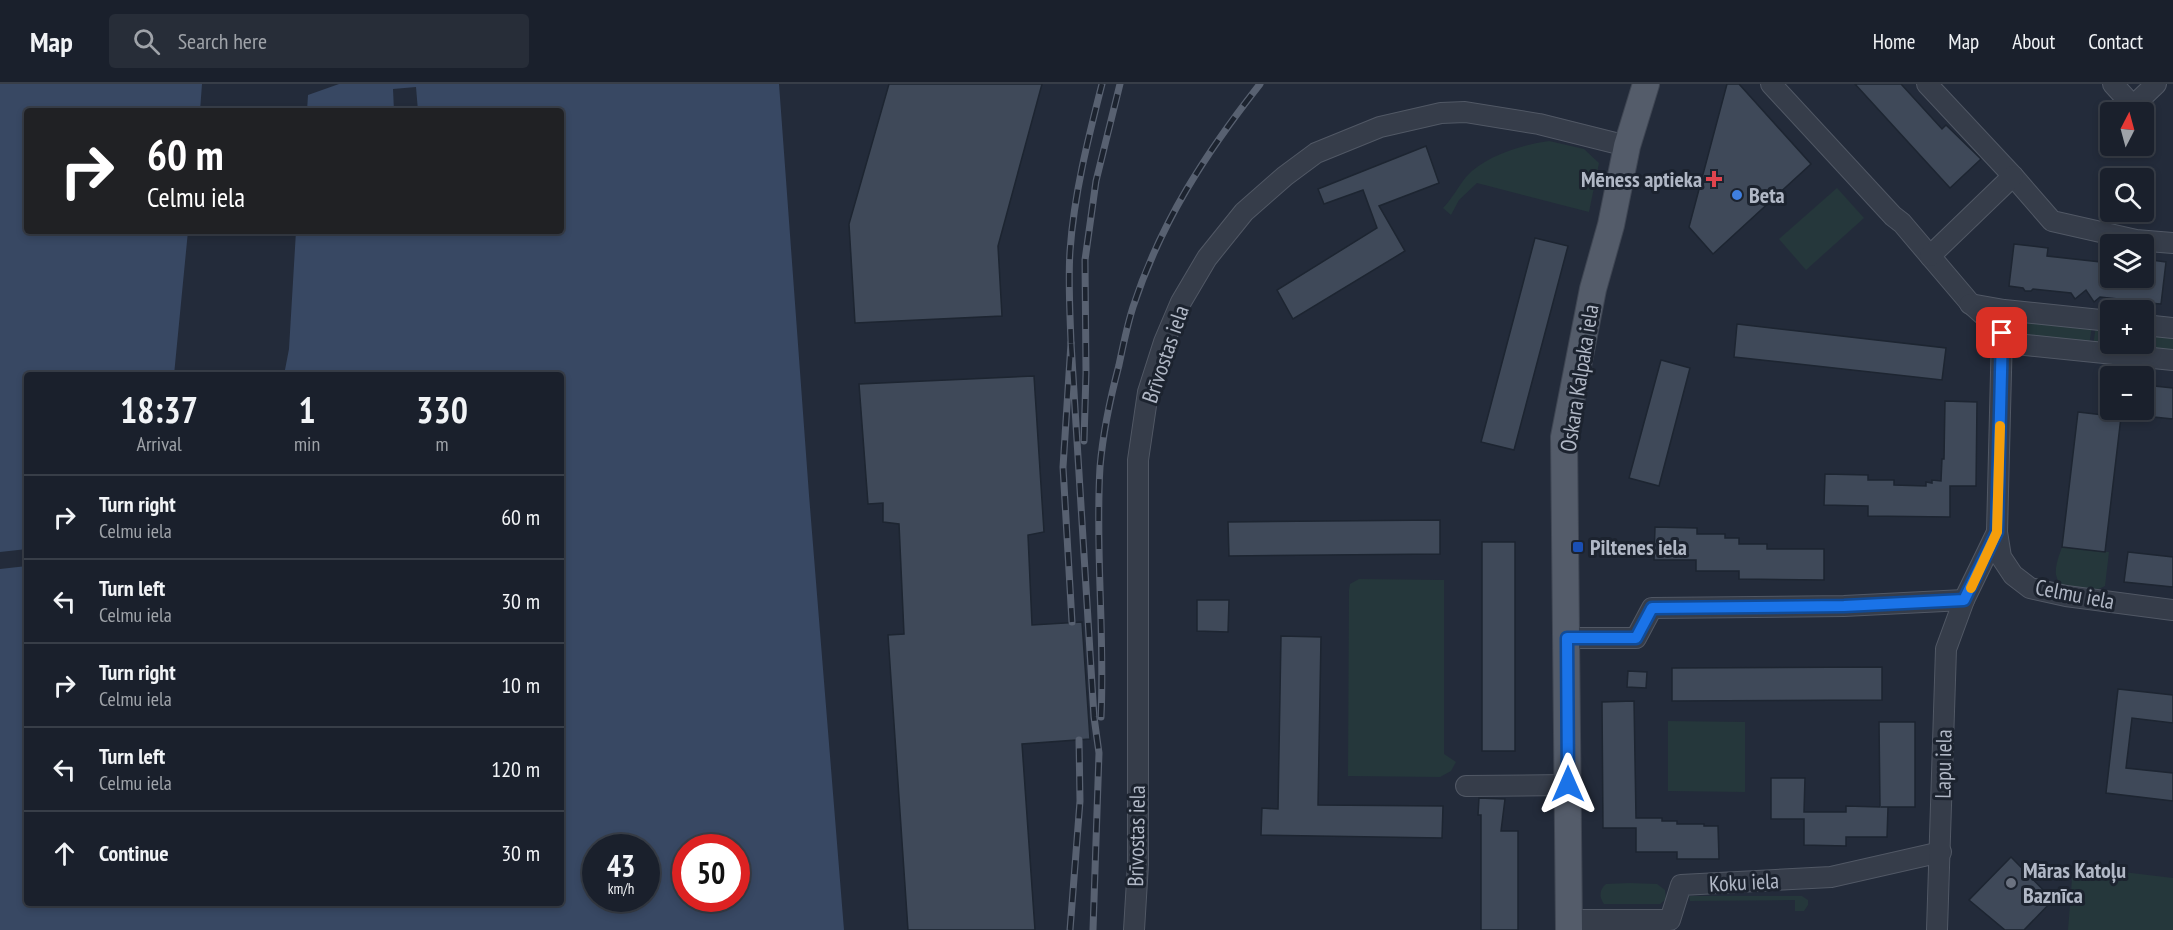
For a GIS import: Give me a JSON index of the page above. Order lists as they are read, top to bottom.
{
  "streets": {
    "main road": ["Oskara Kalpaka iela"],
    "street": [
      "Brīvostas iela",
      "Celmu iela",
      "Lapu iela",
      "Koku iela"
    ]
  },
  "crossings": [
    ["Brīvostas iela", "Oskara Kalpaka iela"],
    ["Oskara Kalpaka iela", "Koku iela"],
    ["Lapu iela", "Koku iela"]
  ],
  "places": {
    "health": ["Mēness aptieka"],
    "other": ["Beta", "Māras Katoļu Baznīca"],
    "transit": ["Piltenes iela"]
  },
  "north": "top",
  "page": {
    "header": "Map",
    "search": "Search here",
    "nav": [
      "Home",
      "Map",
      "About",
      "Contact"
    ],
    "map_buttons": ["+", "−"],
    "turn": ["60 m", "Celmu iela"],
    "eta": [
      "18:37",
      "Arrival",
      "1",
      "min",
      "330",
      "m"
    ],
    "list": [
      {
        "name": "Turn right",
        "note": "Celmu iela",
        "value": "60 m"
      },
      {
        "name": "Turn left",
        "note": "Celmu iela",
        "value": "30 m"
      },
      {
        "name": "Turn right",
        "note": "Celmu iela",
        "value": "10 m"
      },
      {
        "name": "Turn left",
        "note": "Celmu iela",
        "value": "120 m"
      },
      {
        "name": "Continue",
        "value": "30 m"
      }
    ],
    "speed": "43 km/h",
    "limit": "50"
  }
}
